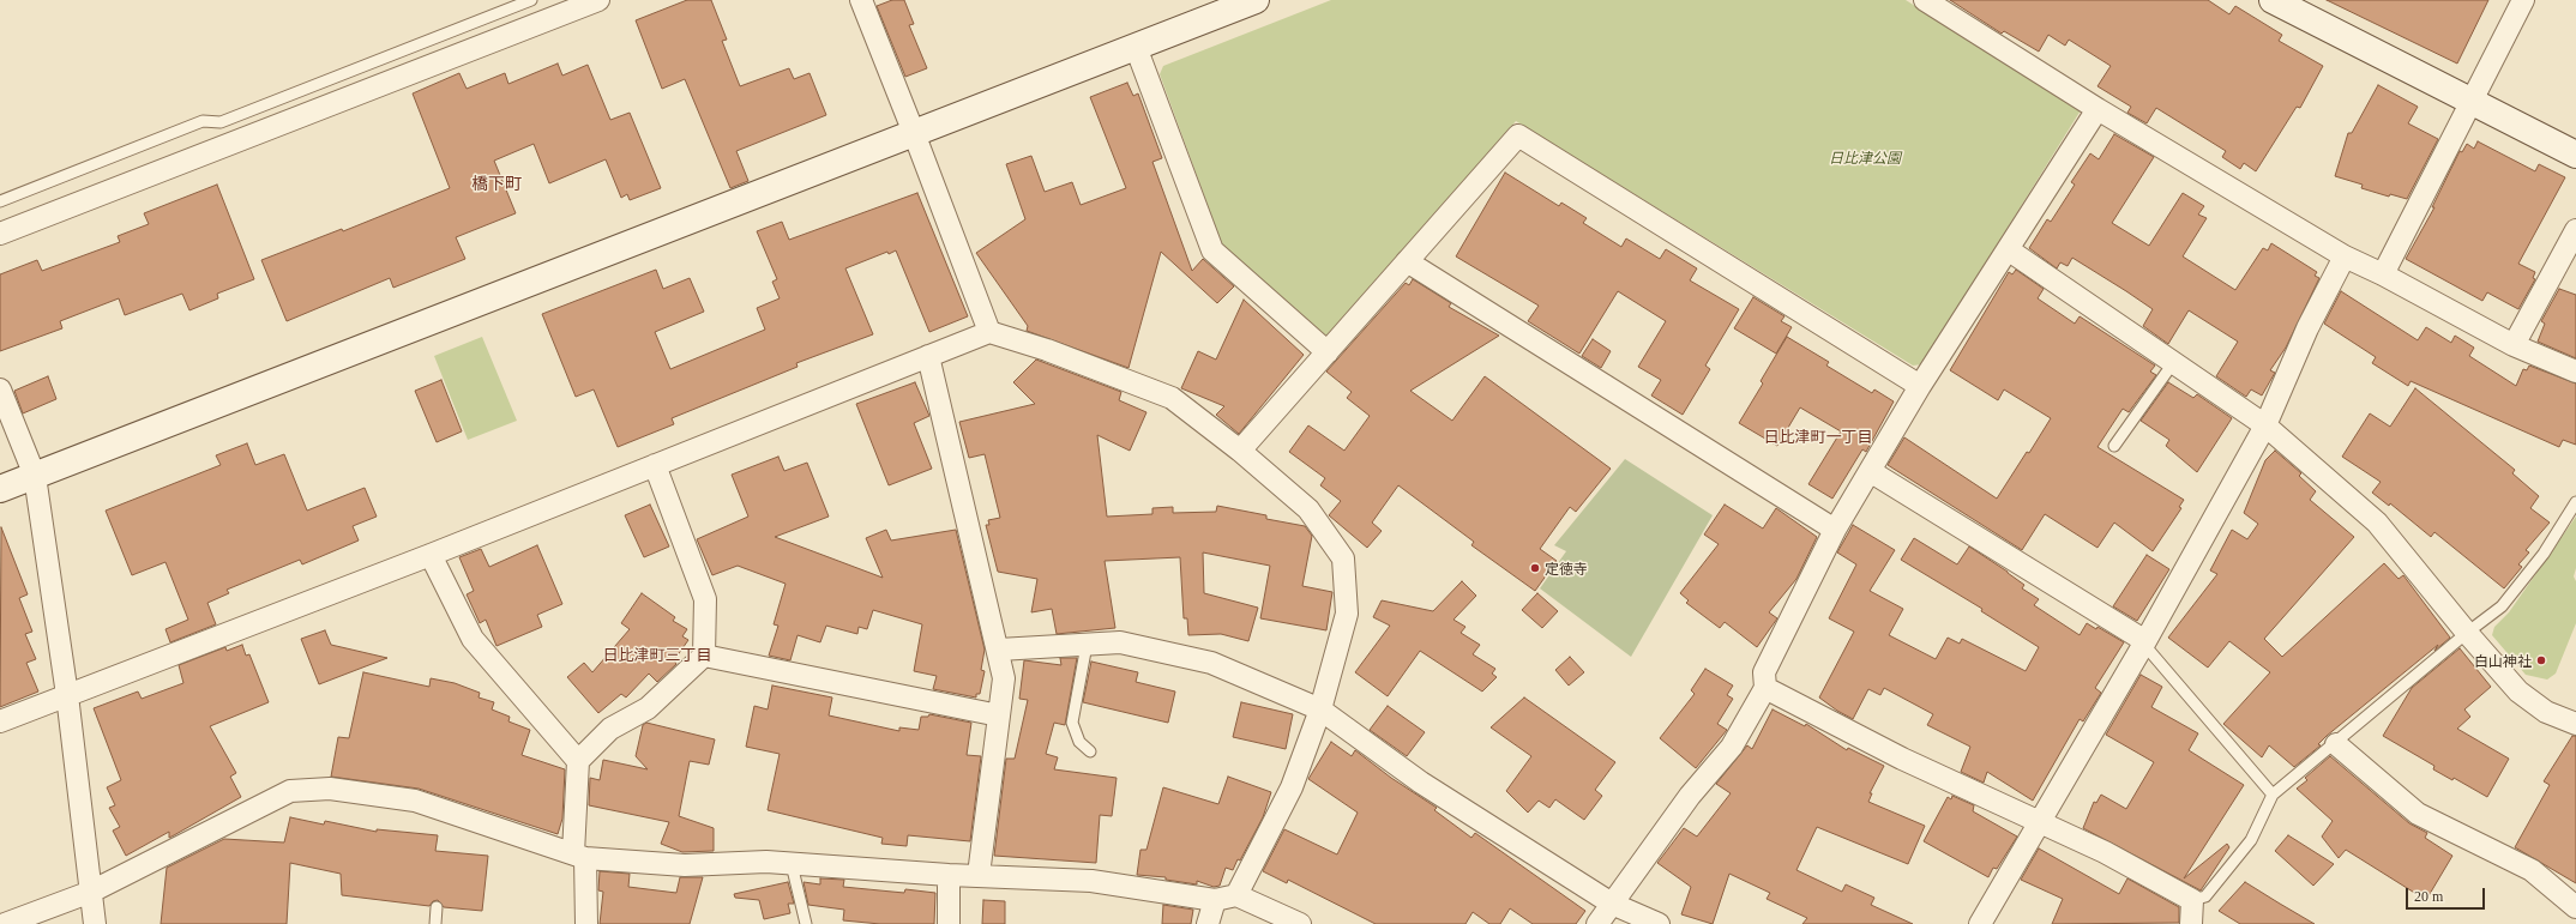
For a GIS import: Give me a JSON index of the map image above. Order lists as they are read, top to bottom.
{
  "districts": ["橋下町", "日比津町一丁目", "日比津町三丁目"],
  "parks": ["日比津公園"],
  "places": ["定徳寺", "白山神社"],
  "scale_bar": "20 m"
}
